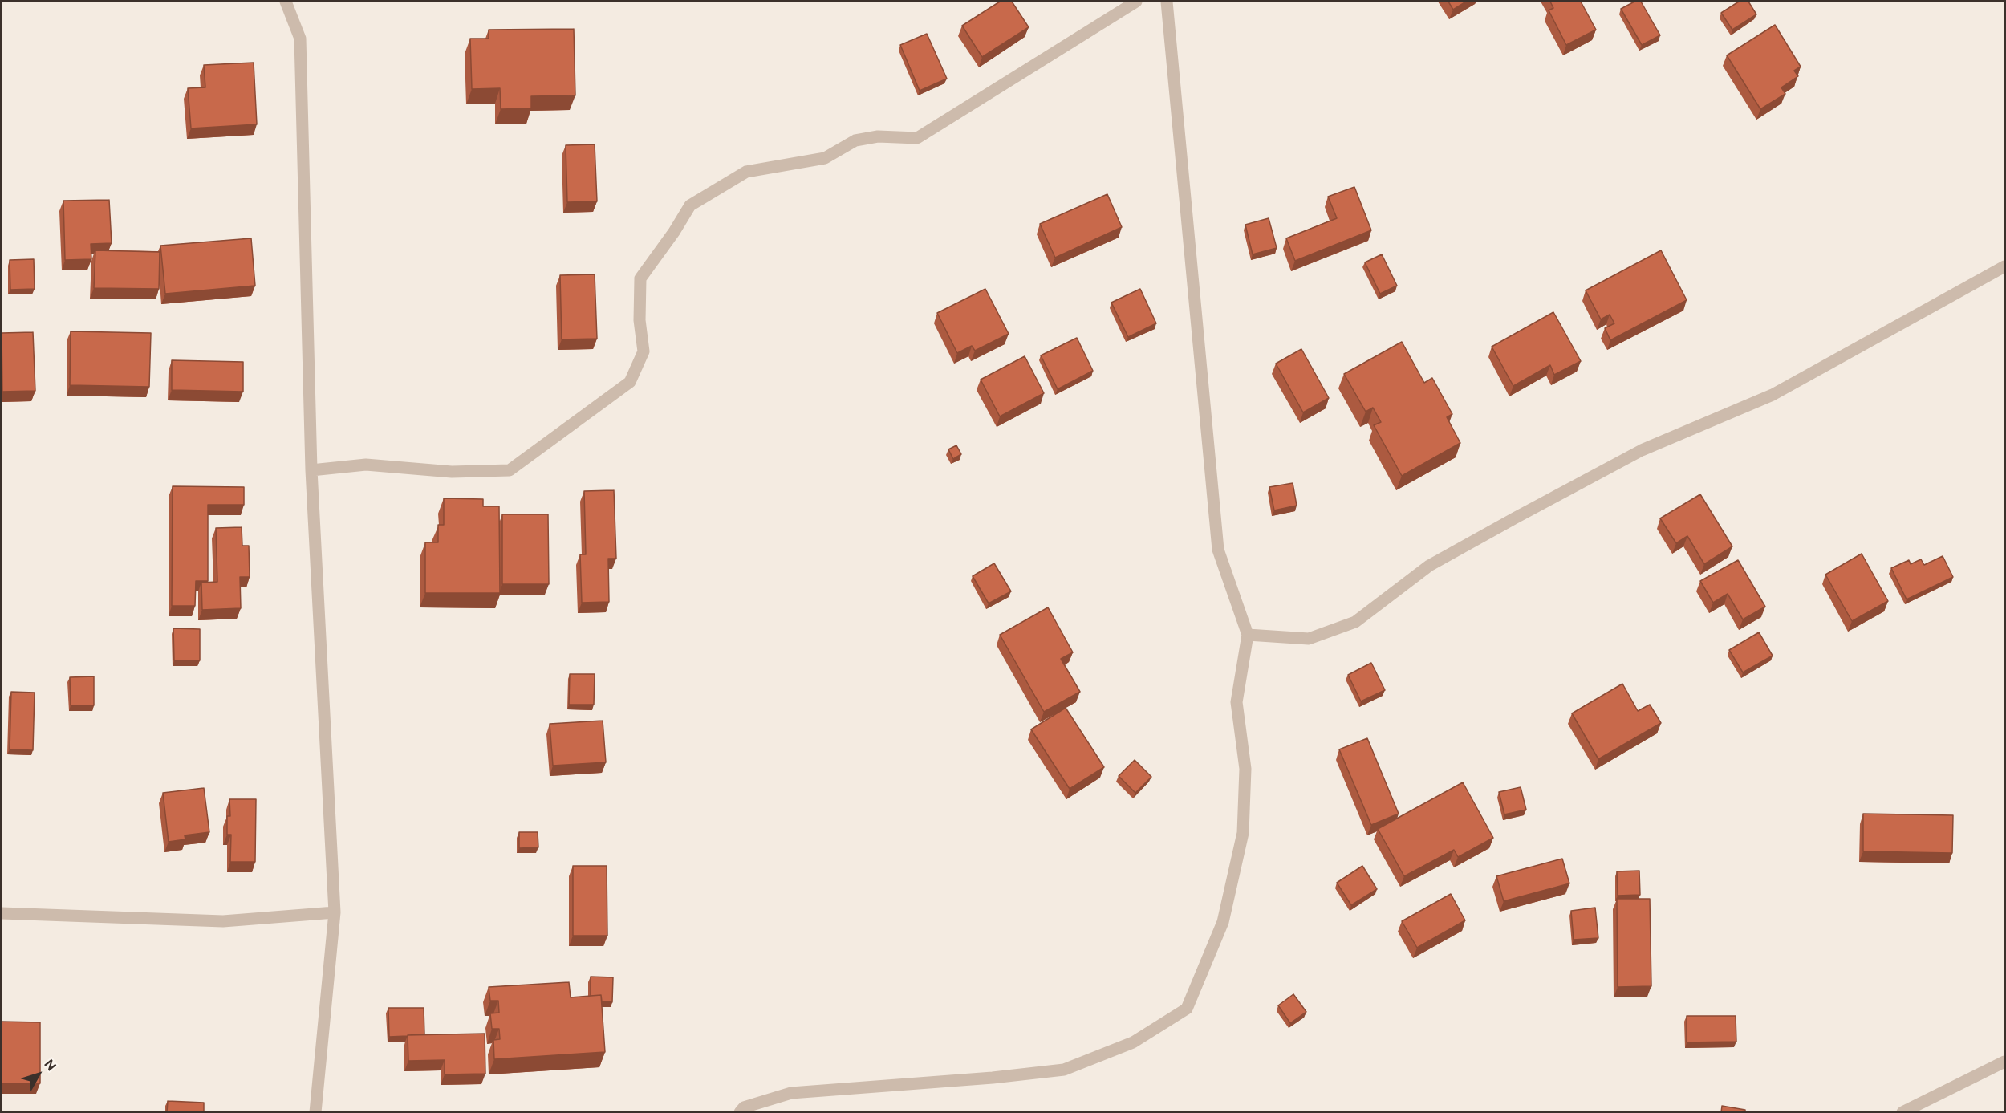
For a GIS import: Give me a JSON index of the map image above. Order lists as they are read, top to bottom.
{
  "north": "top right"
}
